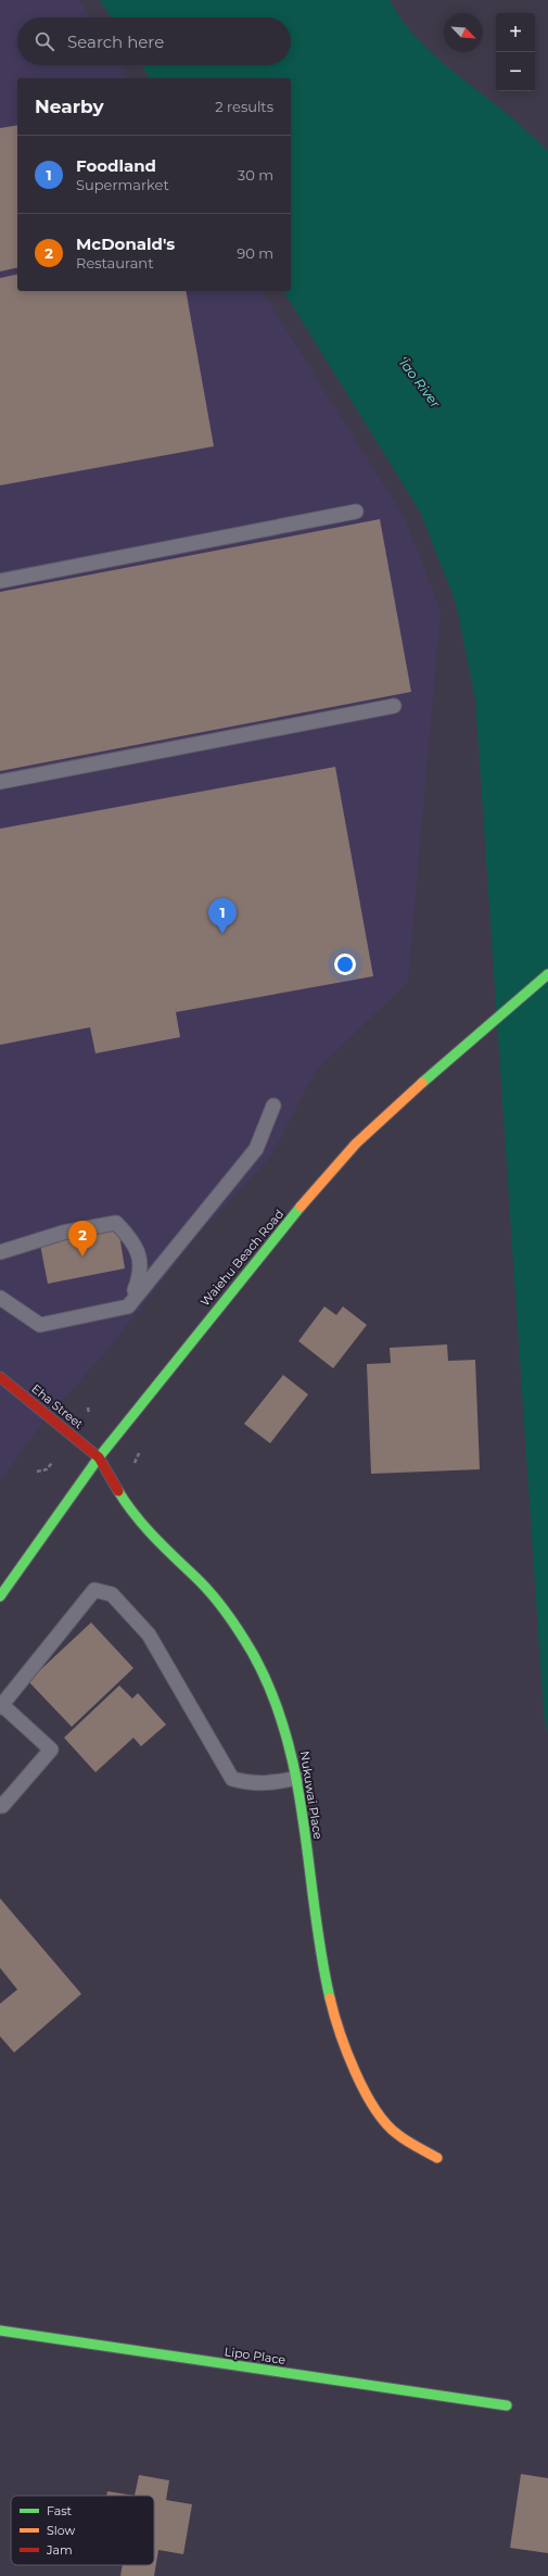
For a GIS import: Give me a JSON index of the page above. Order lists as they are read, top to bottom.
{
  "streets": {
    "street": [
      "Waiehu Beach Road",
      "Eha Street",
      "Nukuwai Place",
      "Lipo Place"
    ]
  },
  "crossings": [
    ["Waiehu Beach Road", "Eha Street"],
    ["Waiehu Beach Road", "Nukuwai Place"],
    ["Eha Street", "Nukuwai Place"]
  ],
  "water": ["ʻĪao River"],
  "legend": ["Fast", "Slow", "Jam"],
  "north": "bottom right",
  "page": {
    "map_buttons": ["+", "−"],
    "search": "Search here",
    "heading": ["Nearby", "2 results"],
    "list": [
      {
        "mark": "1",
        "name": "Foodland",
        "note": "Supermarket",
        "value": "30 m"
      },
      {
        "mark": "2",
        "name": "McDonald's",
        "note": "Restaurant",
        "value": "90 m"
      }
    ],
    "pins": ["1", "2"]
  }
}
